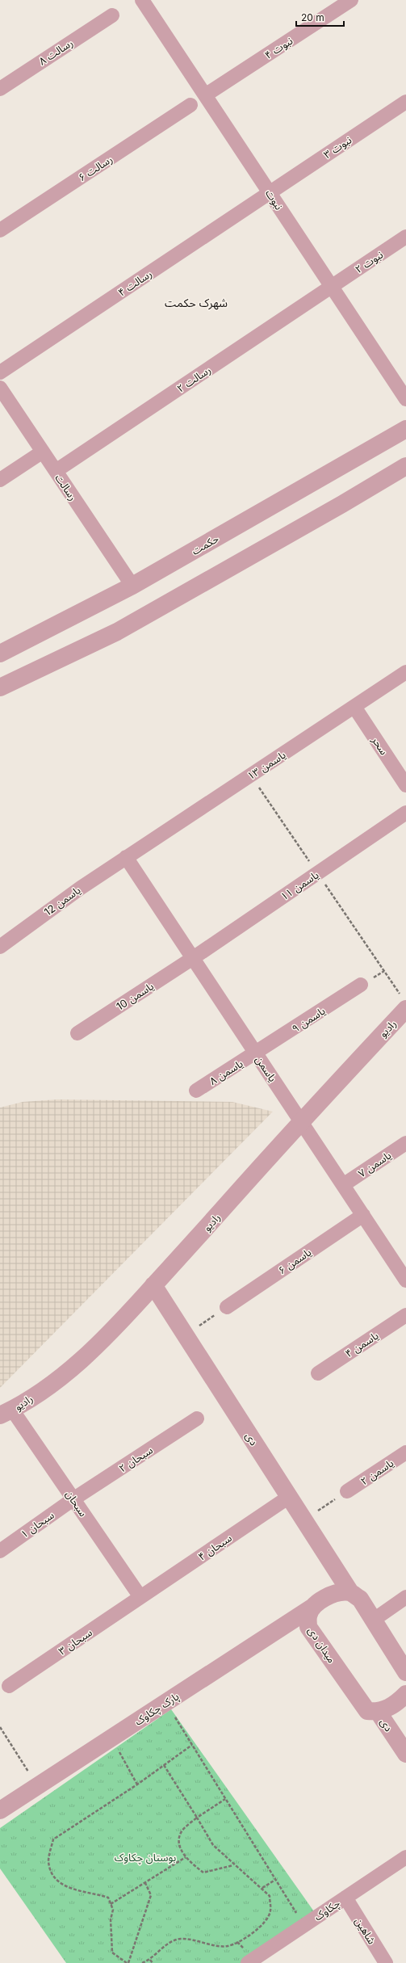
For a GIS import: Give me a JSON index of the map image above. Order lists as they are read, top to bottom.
{
  "streets": {
    "street": [
      "نبوت ۴",
      "رسالت ۸",
      "نبوت ۳",
      "رسالت ۶",
      "نبوت",
      "نبوت ۲",
      "رسالت ۴",
      "رسالت ۲",
      "رسالت",
      "حکمت",
      "سحر",
      "یاسمن ۱۳",
      "یاسمن ۱۱",
      "یاسمن 12",
      "یاسمن 10",
      "یاسمن ۹",
      "رادیو",
      "یاسمن",
      "یاسمن ۸",
      "یاسمن ۷",
      "یاسمن ۶",
      "یاسمن ۴",
      "دی",
      "سبحان ۲",
      "یاسمن ۲",
      "سبحان",
      "سبحان ۱",
      "سبحان ۴",
      "سبحان ۳",
      "میدان دی",
      "پارک چکاوک",
      "چکاوک",
      "شاهین"
    ]
  },
  "crossings": [
    ["نبوت ۴", "نبوت"],
    ["نبوت ۳", "نبوت"],
    ["نبوت ۳", "رسالت ۴"],
    ["نبوت", "نبوت ۲"],
    ["نبوت", "رسالت ۴"],
    ["نبوت", "رسالت ۲"],
    ["نبوت ۲", "رسالت ۲"],
    ["رسالت ۲", "رسالت"],
    ["رسالت", "حکمت"],
    ["سحر", "یاسمن ۱۳"],
    ["یاسمن ۱۳", "یاسمن 12"],
    ["یاسمن ۱۳", "یاسمن"],
    ["یاسمن ۱۱", "یاسمن 10"],
    ["یاسمن ۱۱", "یاسمن"],
    ["یاسمن 12", "یاسمن"],
    ["یاسمن 10", "یاسمن"],
    ["یاسمن ۹", "یاسمن"],
    ["یاسمن ۹", "یاسمن ۸"],
    ["رادیو", "یاسمن"],
    ["رادیو", "دی"],
    ["رادیو", "سبحان"],
    ["یاسمن", "یاسمن ۸"],
    ["یاسمن", "یاسمن ۷"],
    ["یاسمن", "یاسمن ۶"],
    ["دی", "سبحان ۴"],
    ["دی", "میدان دی"],
    ["سبحان ۲", "سبحان"],
    ["سبحان ۲", "سبحان ۱"],
    ["سبحان", "سبحان ۱"],
    ["سبحان", "سبحان ۴"],
    ["سبحان", "سبحان ۳"],
    ["سبحان ۴", "سبحان ۳"],
    ["میدان دی", "پارک چکاوک"],
    ["چکاوک", "شاهین"]
  ],
  "districts": ["شهرک حکمت"],
  "parks": ["بوستان چکاوک"],
  "scale_bar": "20 m"
}
